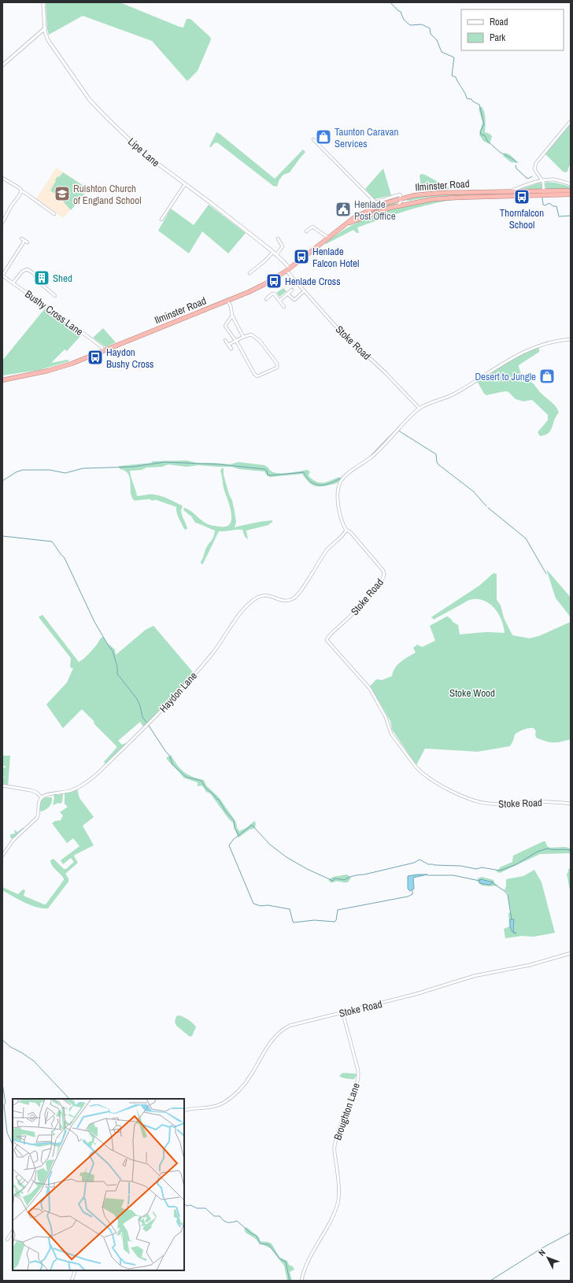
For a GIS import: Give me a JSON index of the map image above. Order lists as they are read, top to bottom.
{
  "streets": {
    "highway": ["Ilminster Road"],
    "street": [
      "Lipe Lane",
      "Bushy Cross Lane",
      "Stoke Road",
      "Haydon Lane",
      "Broughton Lane"
    ]
  },
  "crossings": [
    ["Lipe Lane", "Ilminster Road"],
    ["Lipe Lane", "Stoke Road"],
    ["Ilminster Road", "Bushy Cross Lane"],
    ["Ilminster Road", "Stoke Road"],
    ["Stoke Road", "Haydon Lane"],
    ["Stoke Road", "Broughton Lane"]
  ],
  "parks": ["Stoke Wood"],
  "places": {
    "shop": ["Taunton Caravan Services", "Desert to Jungle"],
    "school or university": ["Ruishton Church of England School"],
    "bus stop": [
      "Thornfalcon School",
      "Henlade Falcon Hotel",
      "Henlade Cross",
      "Haydon Bushy Cross"
    ],
    "public building": ["Henlade Post Office"],
    "building": ["Shed"]
  },
  "legend": ["Road", "Park"],
  "north": "top left"
}
